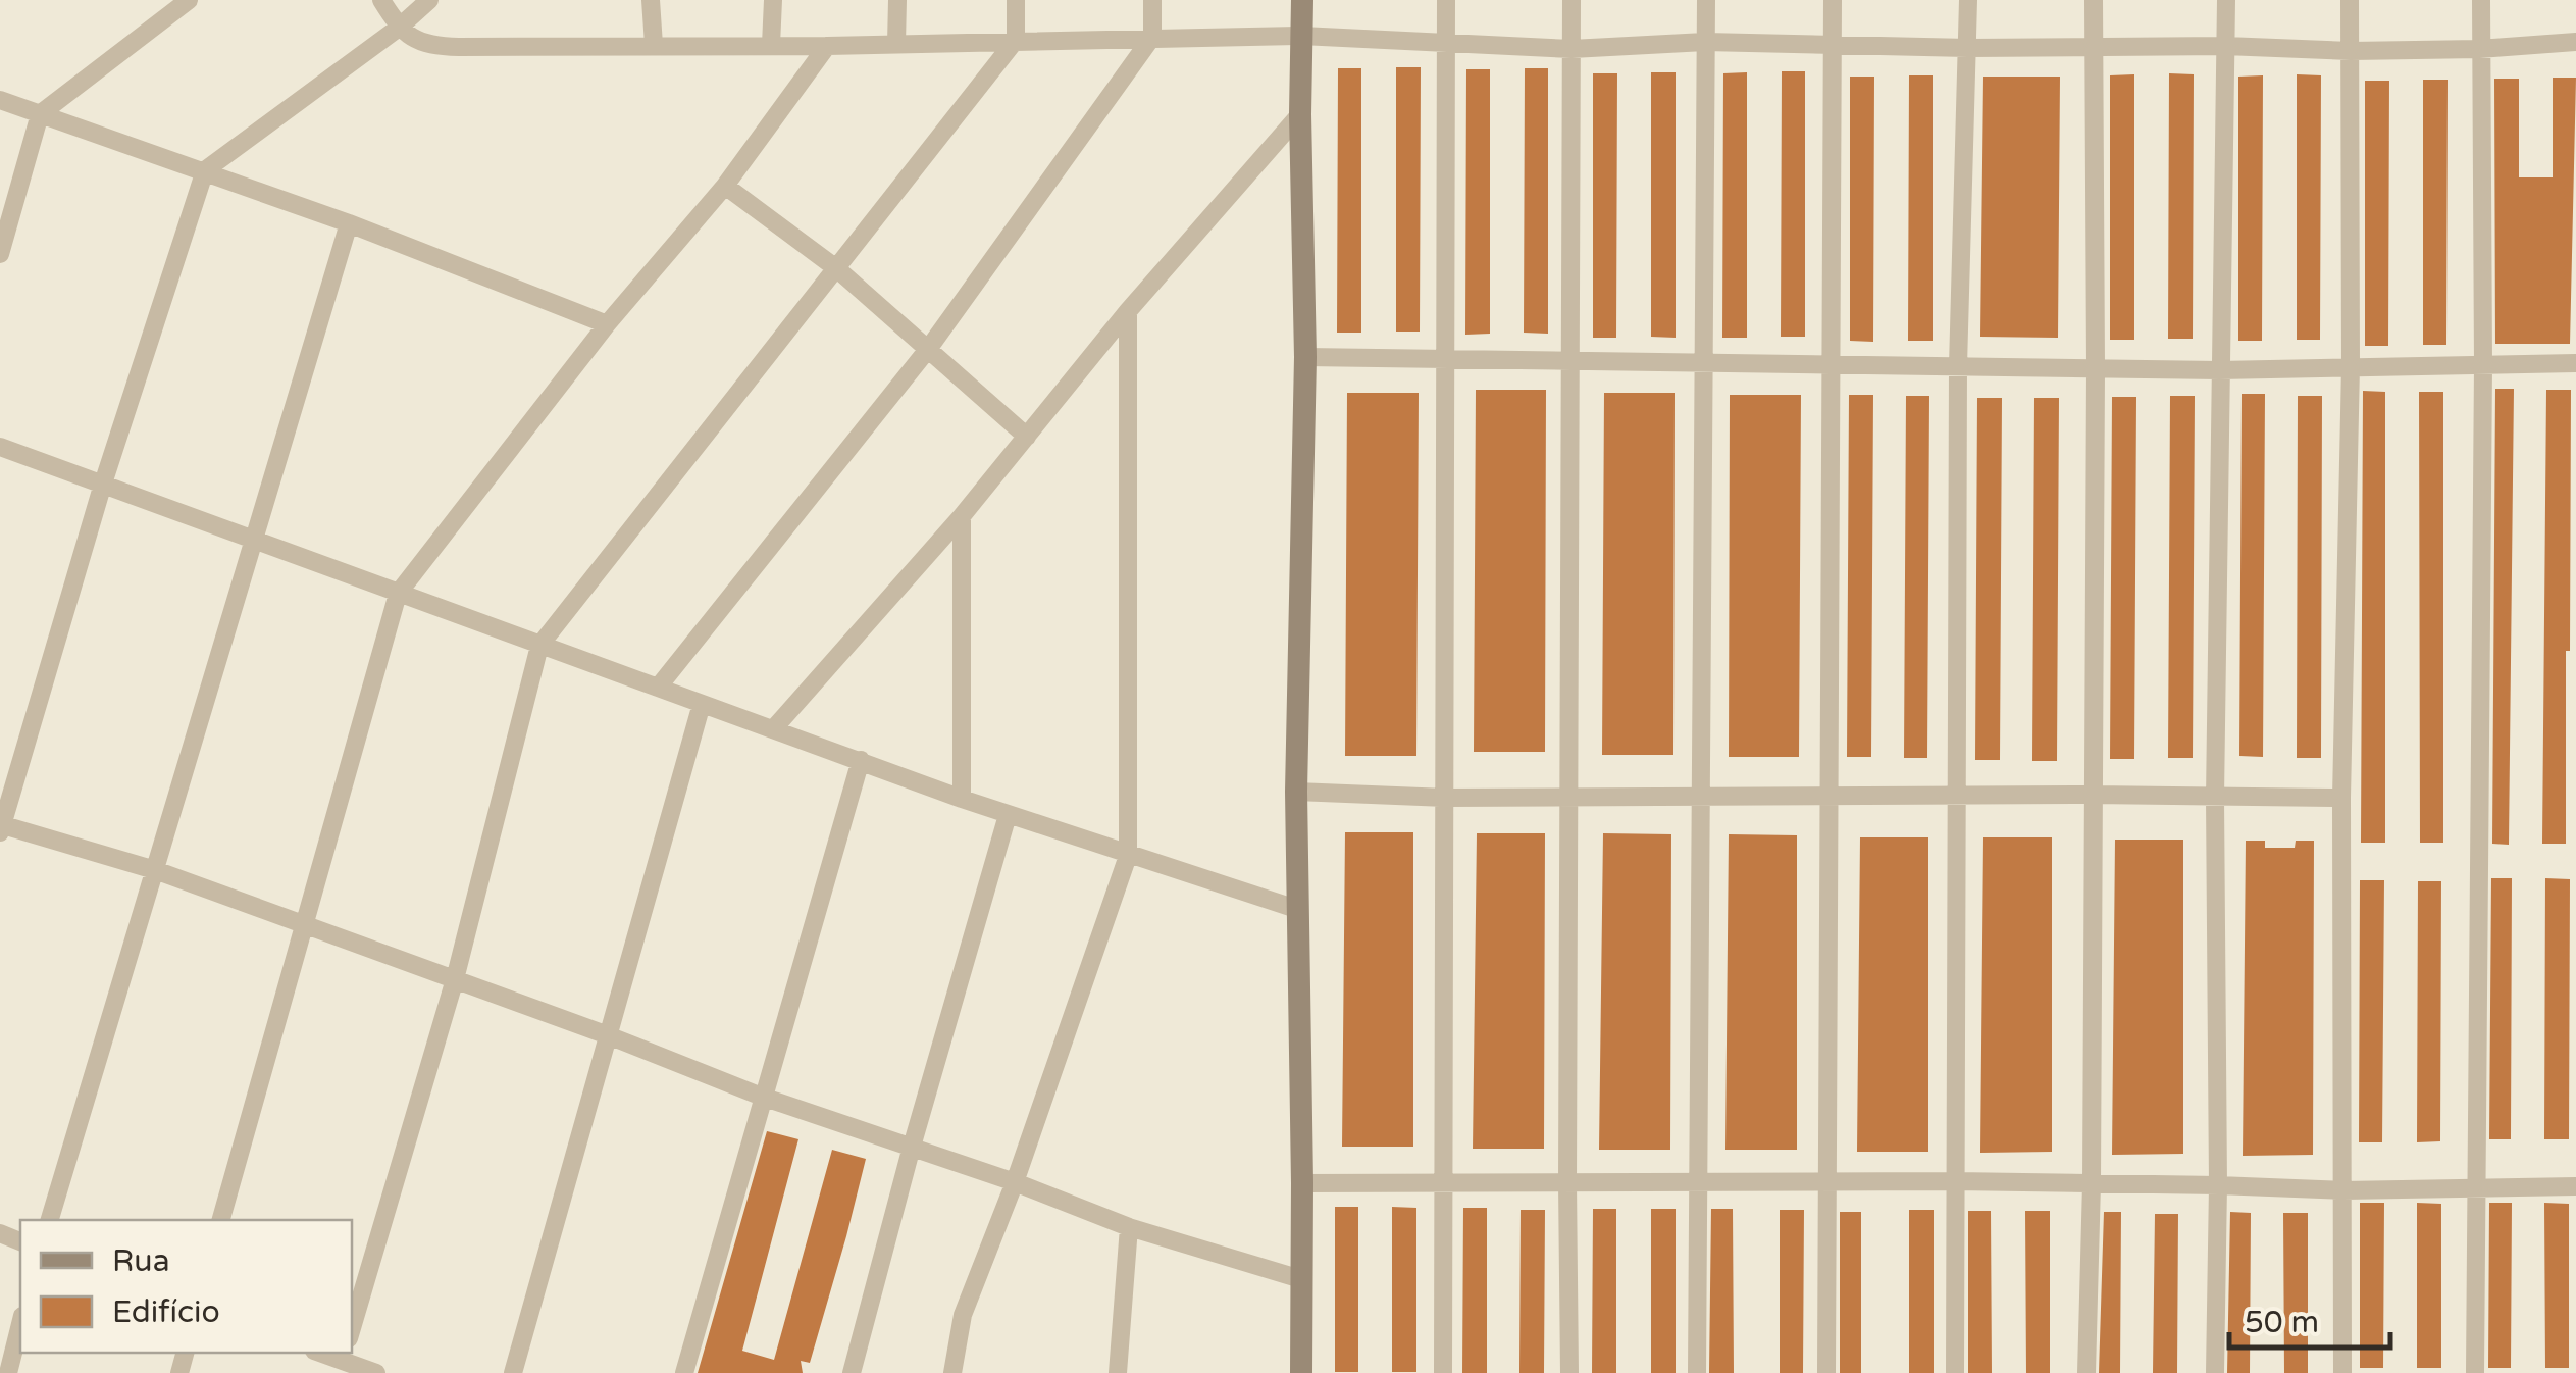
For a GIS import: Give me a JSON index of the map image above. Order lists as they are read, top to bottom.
{
  "legend": ["Rua", "Edifício"],
  "scale_bar": "50 m"
}
